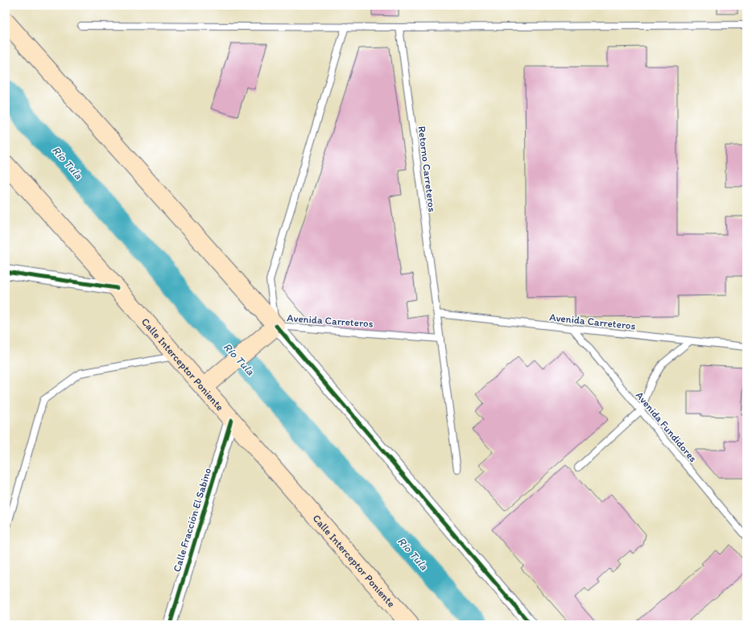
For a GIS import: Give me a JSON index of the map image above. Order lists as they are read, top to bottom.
{
  "streets": {
    "main road": ["Calle Interceptor Poniente"],
    "street": ["Calle Fracción El Sabino"],
    "lane": ["Retorno Carreteros", "Avenida Carreteros", "Avenida Fundidores"]
  },
  "crossings": [
    ["Retorno Carreteros", "Avenida Carreteros"],
    ["Avenida Carreteros", "Avenida Fundidores"],
    ["Calle Interceptor Poniente", "Calle Fracción El Sabino"]
  ],
  "water": ["Río Tula"]
}
